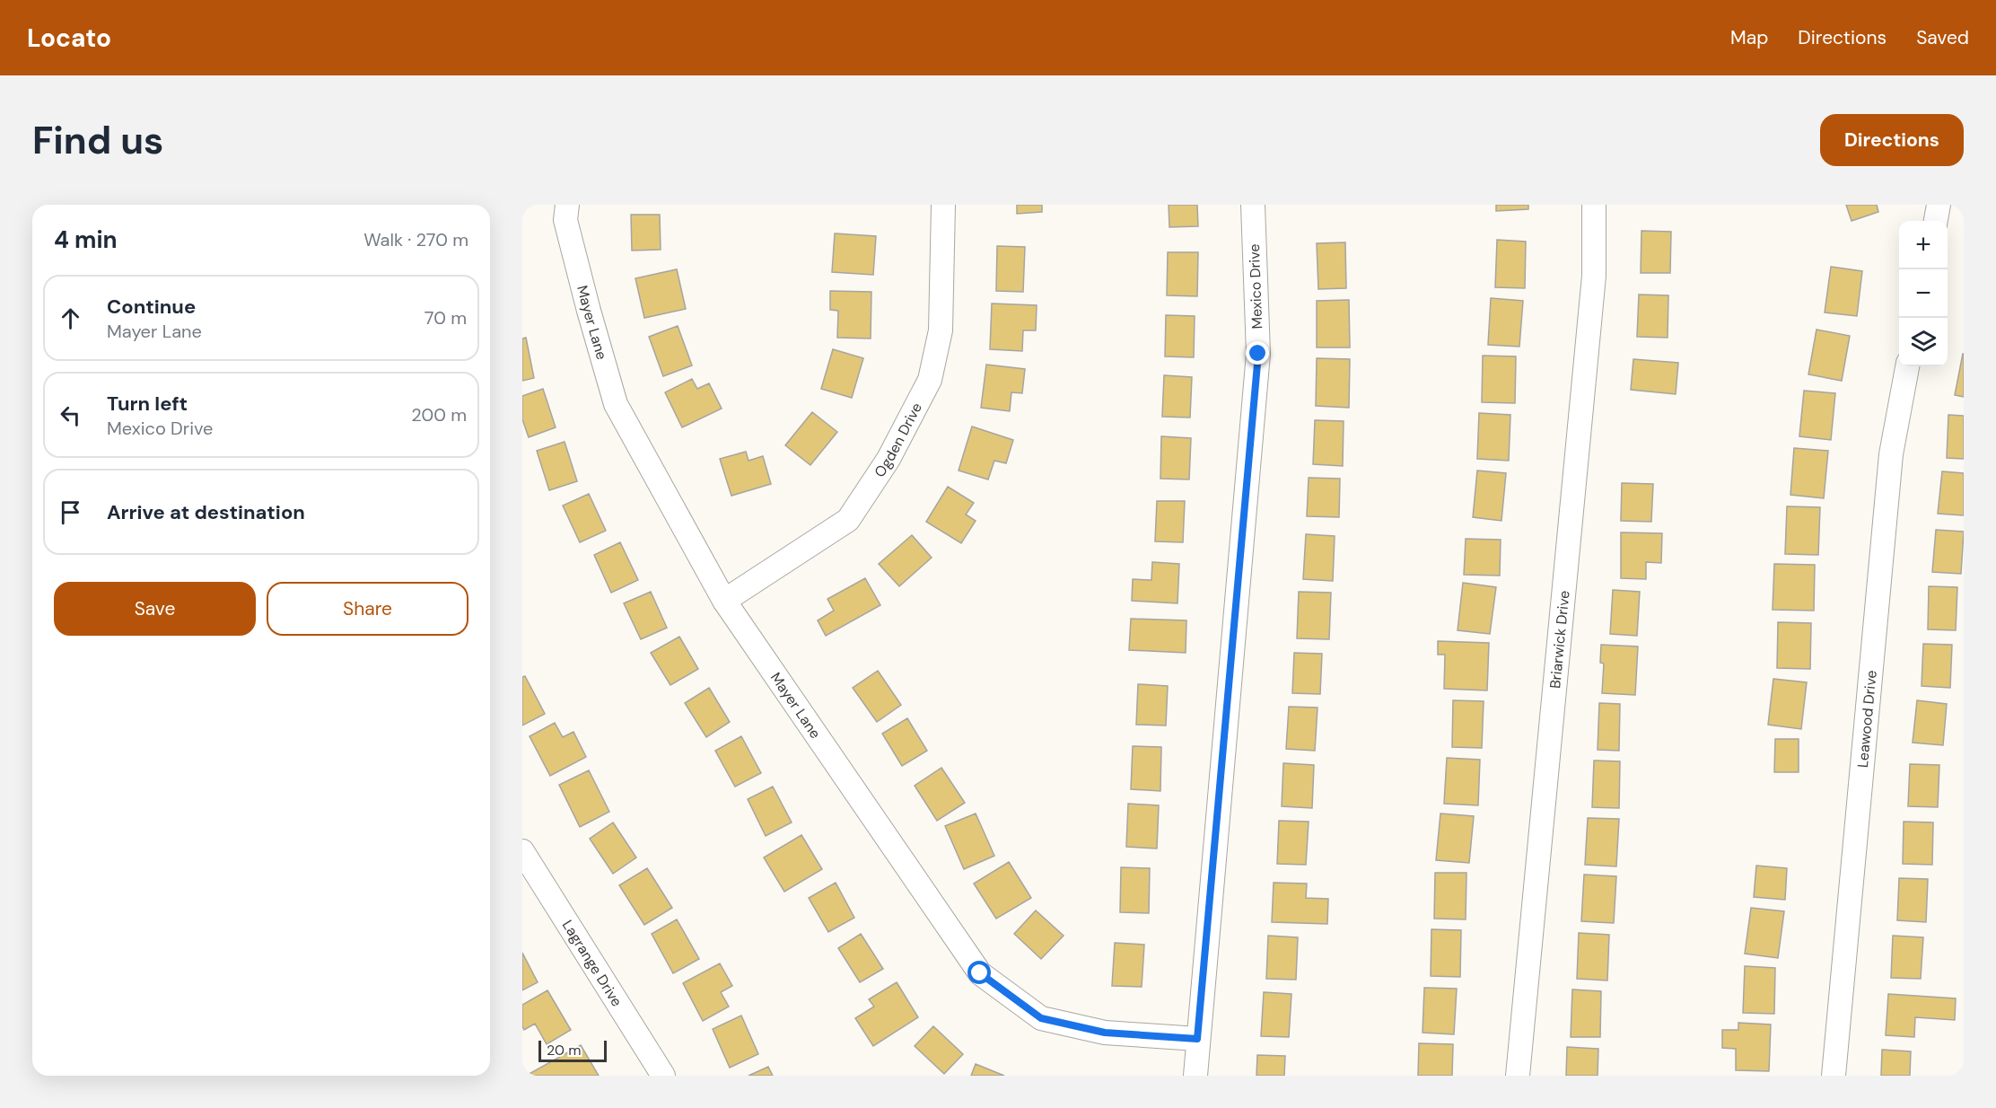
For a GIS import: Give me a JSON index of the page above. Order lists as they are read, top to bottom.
{
  "streets": {
    "street": [
      "Mexico Drive",
      "Mayer Lane",
      "Ogden Drive",
      "Briarwick Drive",
      "Leawood Drive",
      "Lagrange Drive"
    ]
  },
  "crossings": [
    ["Mexico Drive", "Mayer Lane"],
    ["Mayer Lane", "Ogden Drive"]
  ],
  "scale_bar": "20 m",
  "page": {
    "header": "Locato",
    "nav": ["Map", "Directions", "Saved"],
    "buttons": [
      "Directions",
      ["Save", "Share"]
    ],
    "title": "Find us",
    "heading": ["4 min", "Walk · 270 m"],
    "map_buttons": ["+", "−"],
    "list": [
      ["Continue", "Mayer Lane", "70 m"],
      ["Turn left", "Mexico Drive", "200 m"],
      "Arrive at destination"
    ],
    "scale": "20 m"
  }
}
